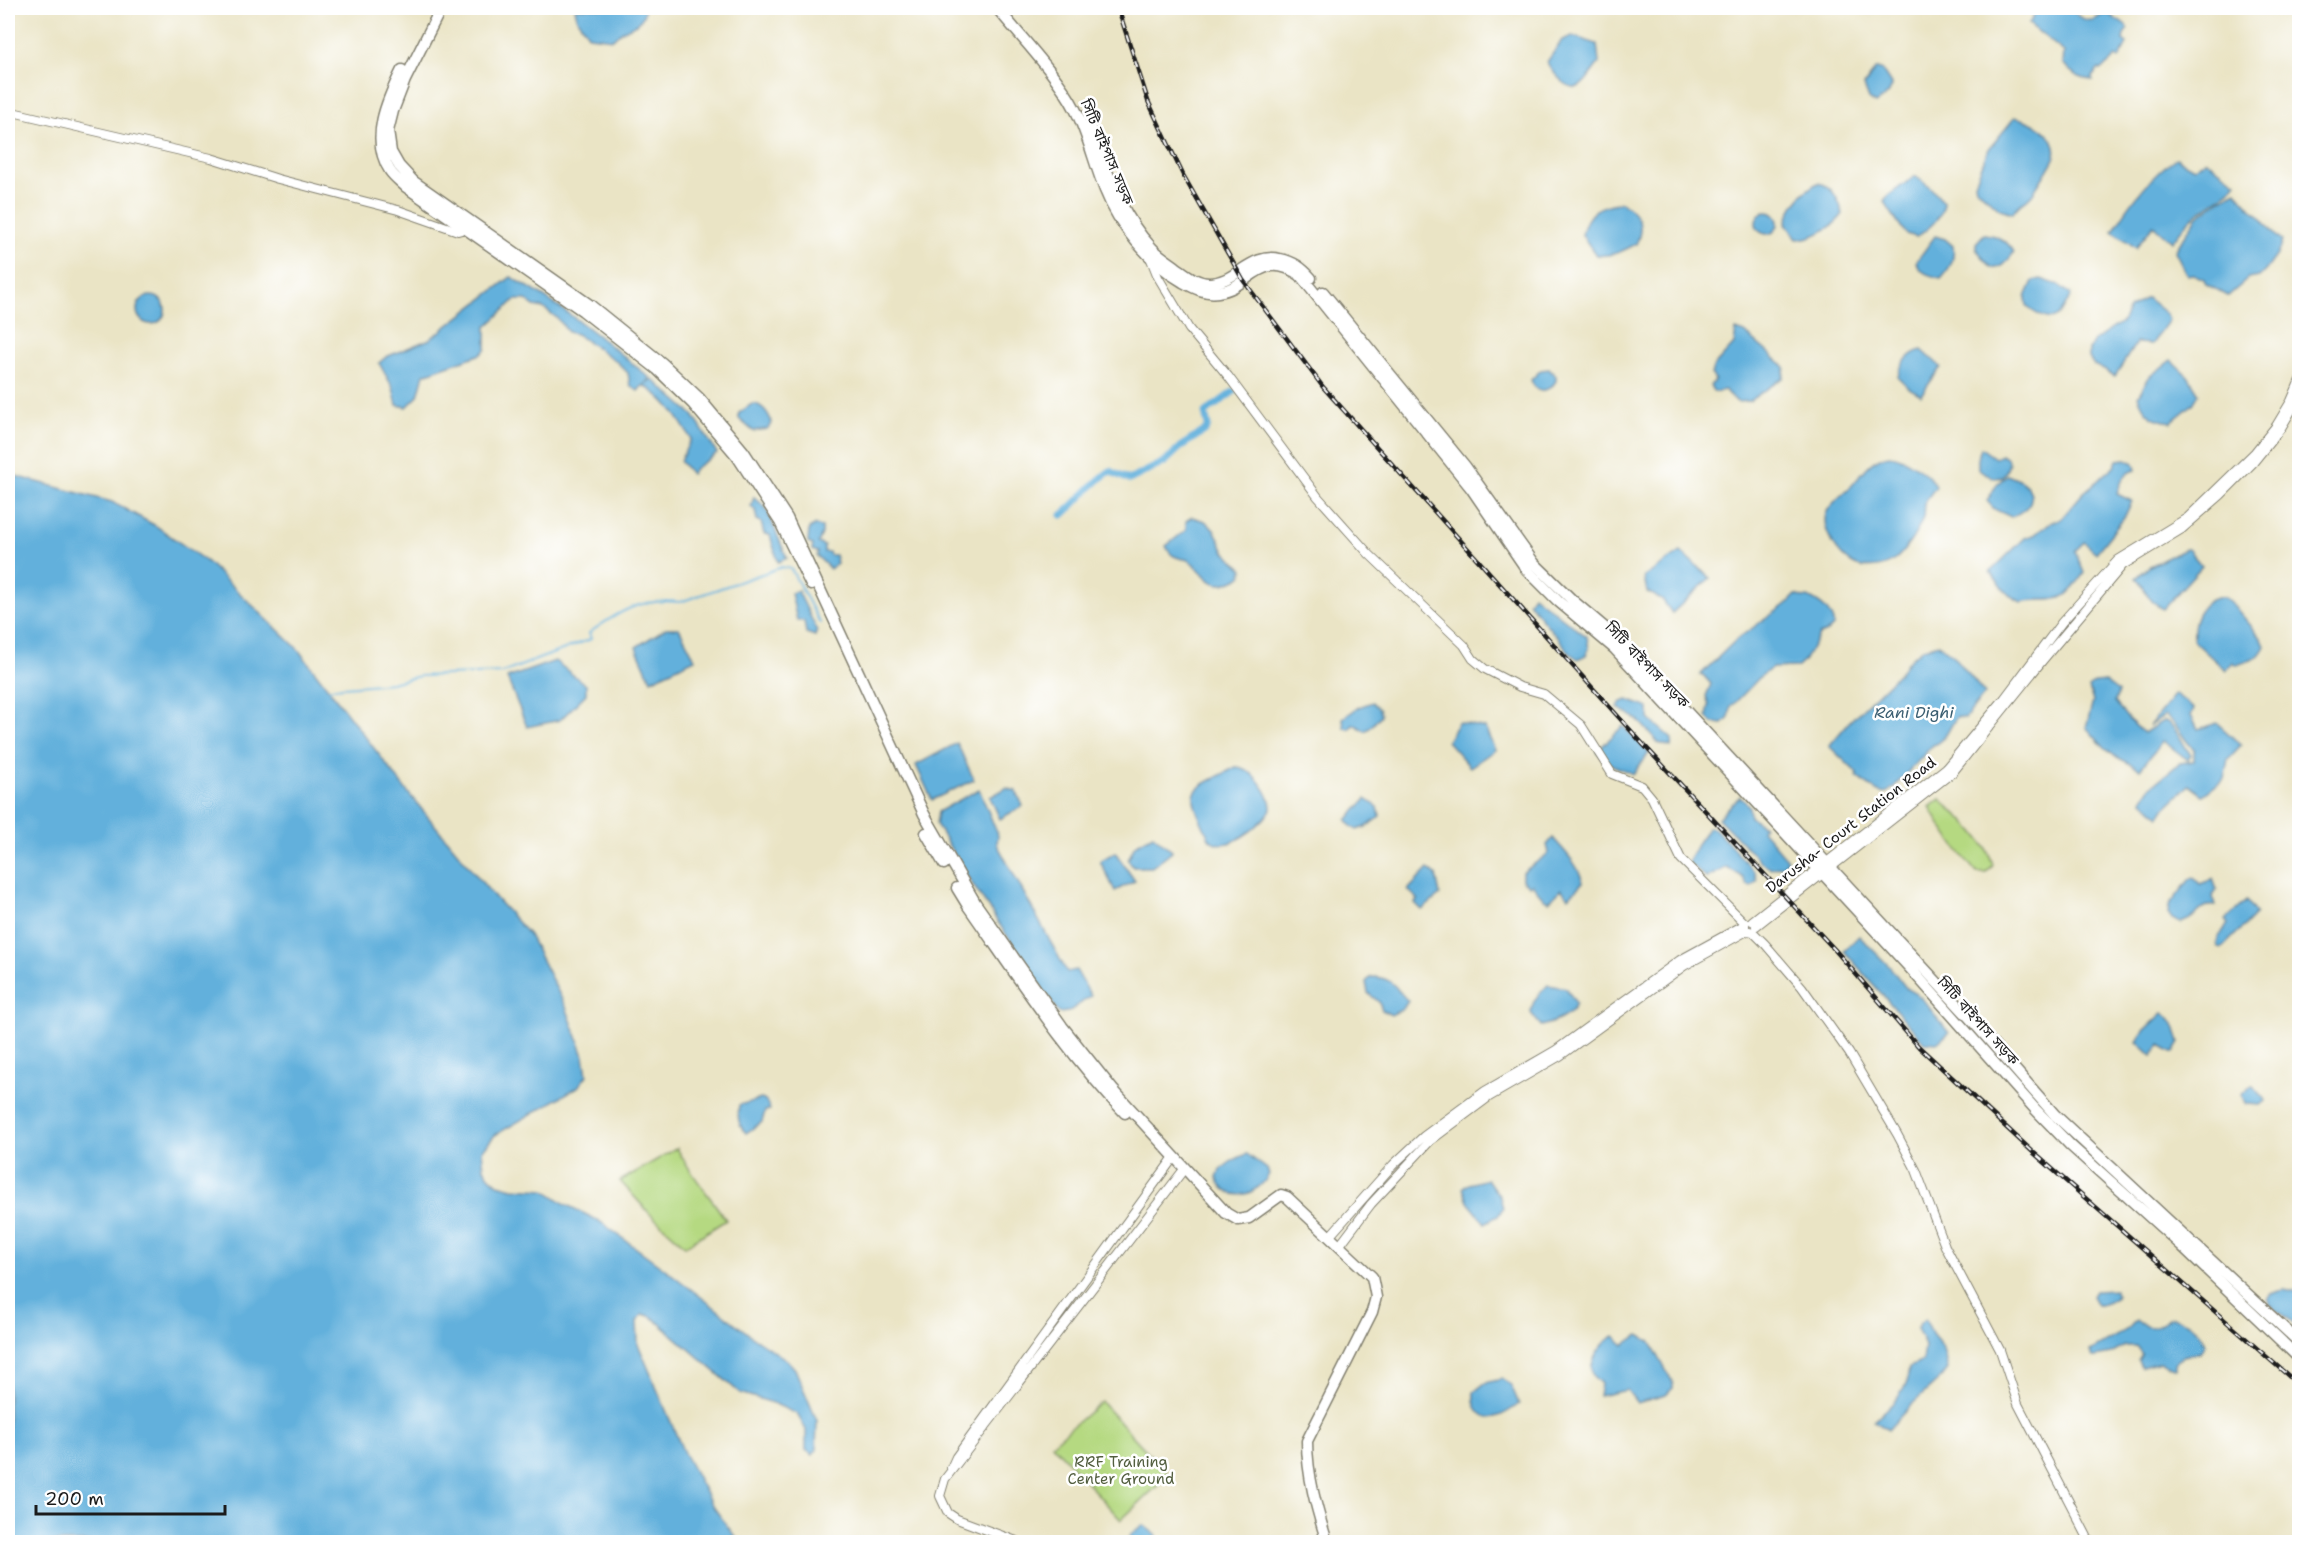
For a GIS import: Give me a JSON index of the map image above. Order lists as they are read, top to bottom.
{
  "streets": {
    "main road": ["সিটি বাইপাস সড়ক"],
    "street": ["Darusha- Court Station Road"]
  },
  "crossings": [
    ["সিটি বাইপাস সড়ক", "Darusha- Court Station Road"]
  ],
  "water": ["Rani Dighi"],
  "parks": ["RRF Training Center Ground"],
  "scale_bar": "200 m"
}
